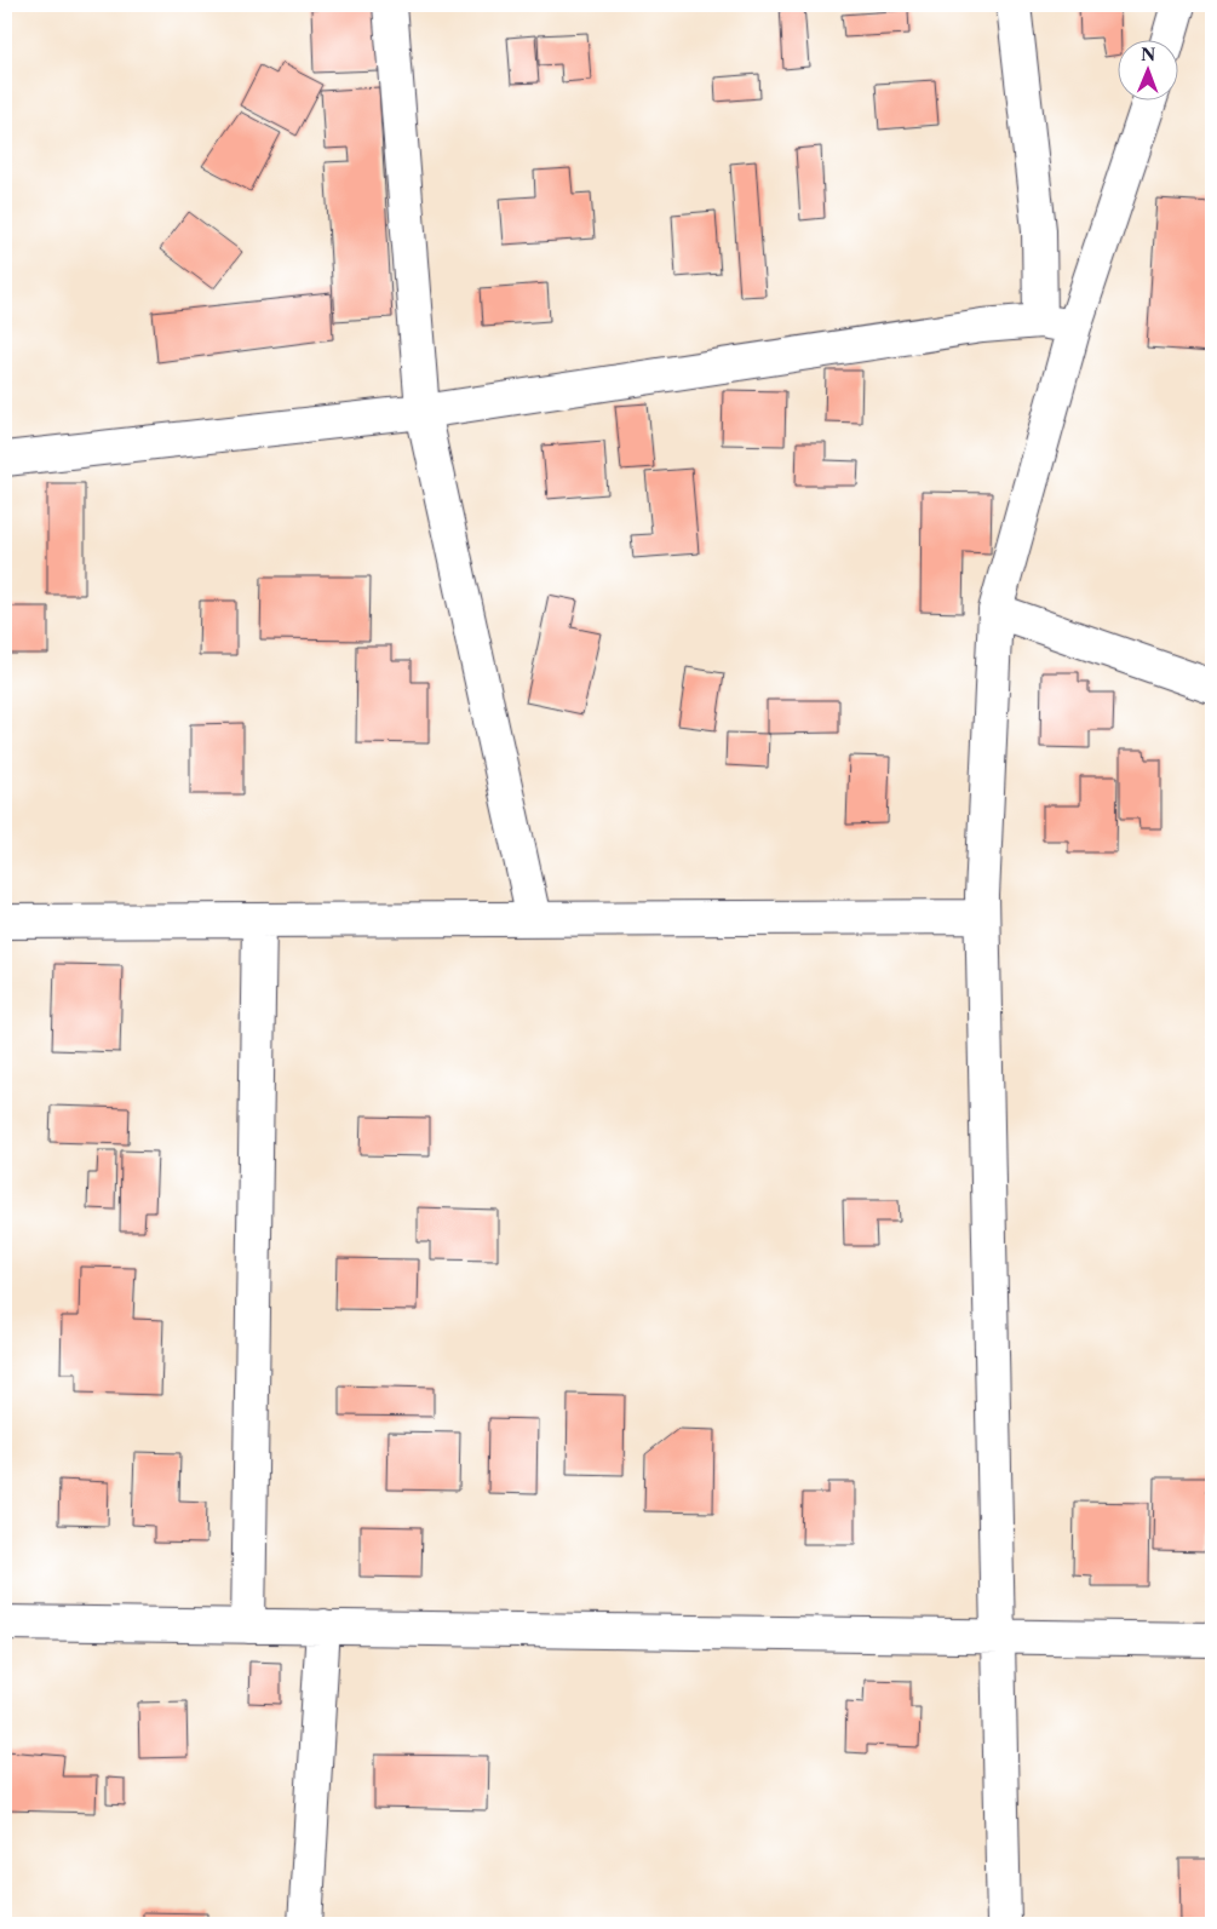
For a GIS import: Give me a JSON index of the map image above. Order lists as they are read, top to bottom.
{
  "north": "top"
}
